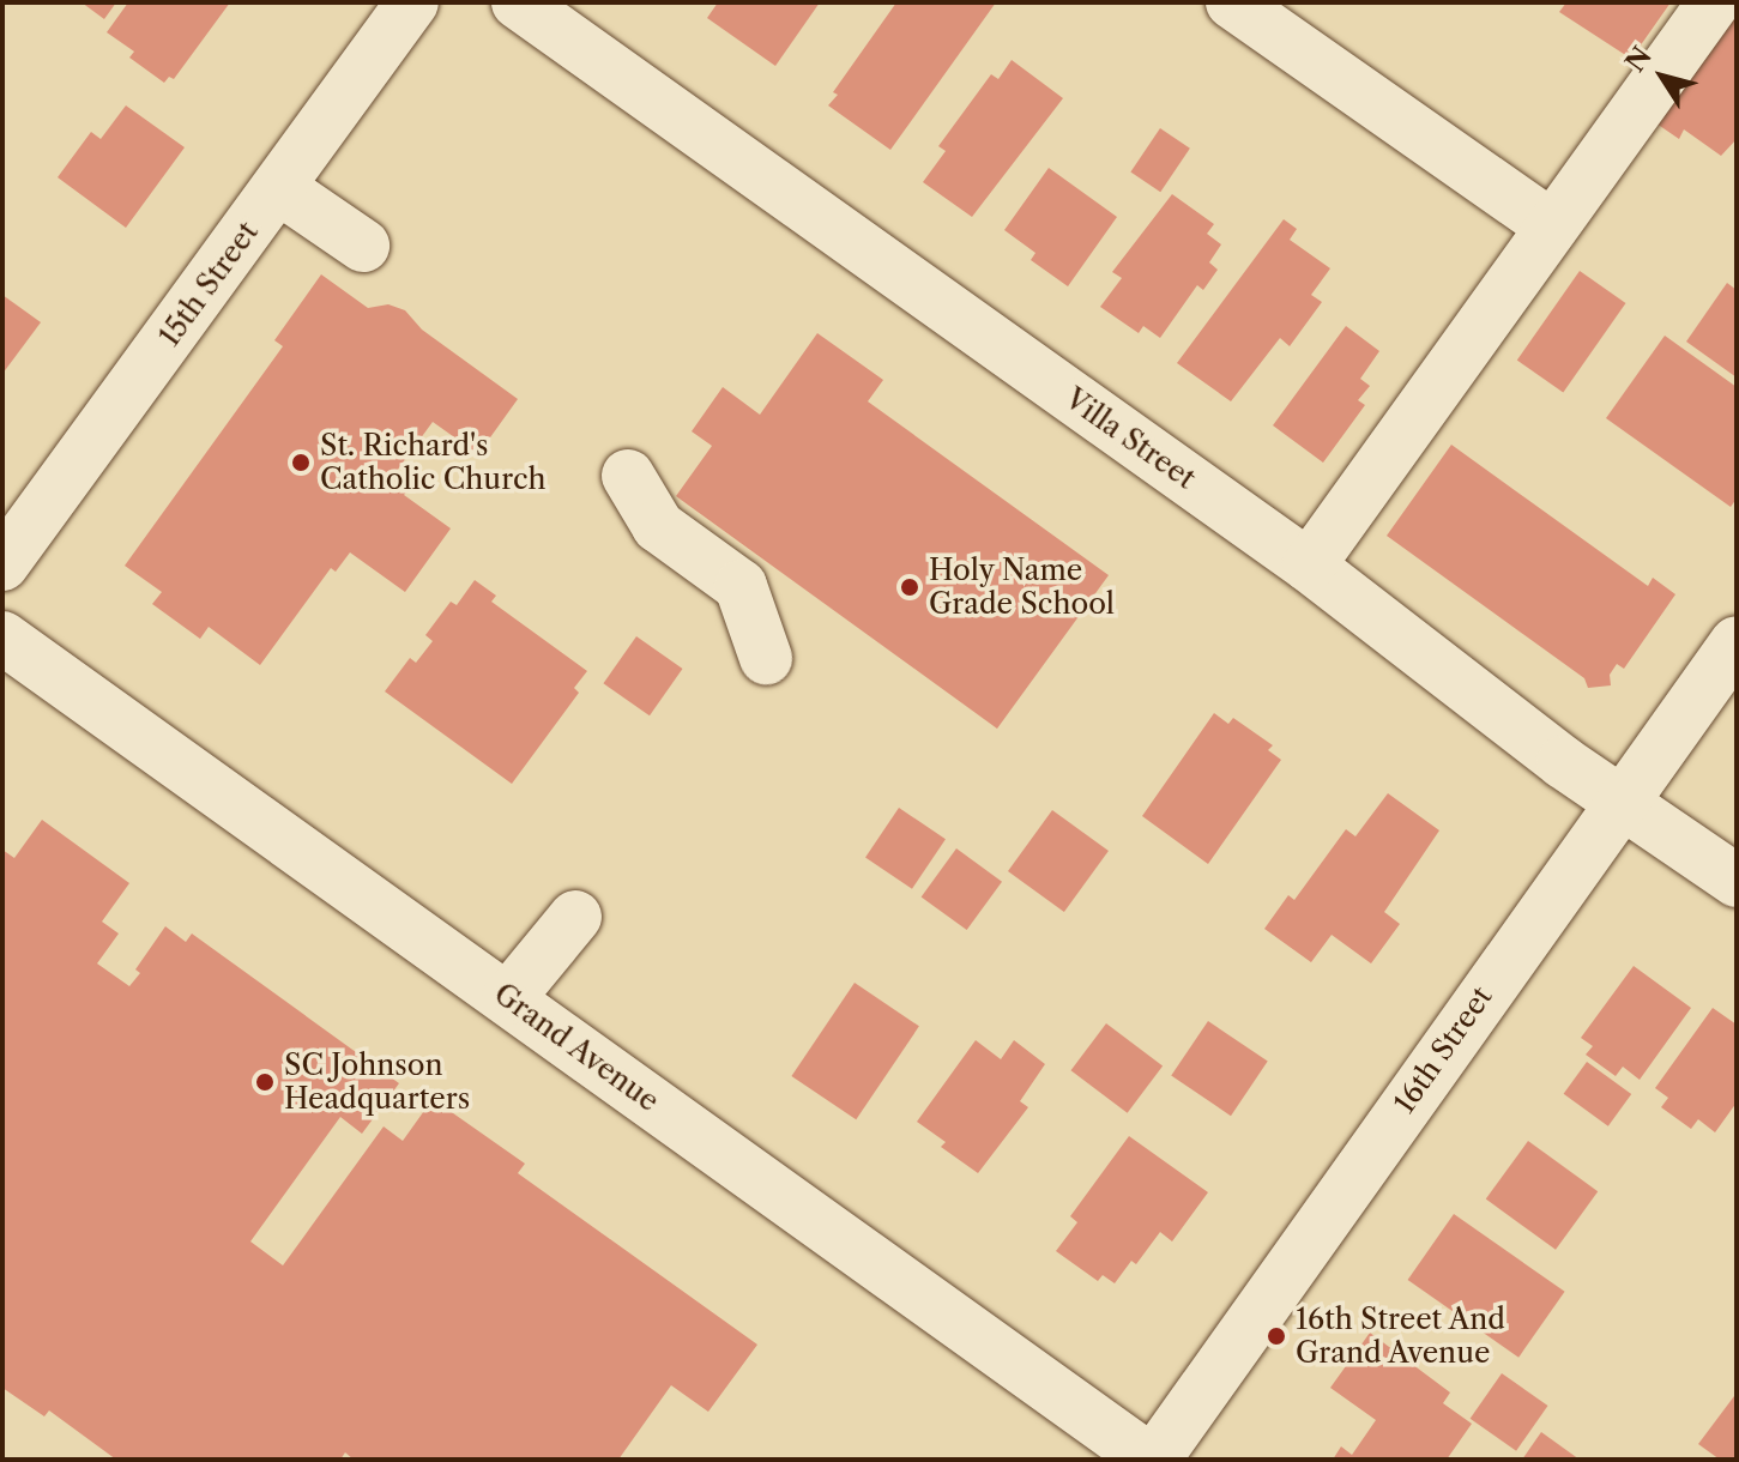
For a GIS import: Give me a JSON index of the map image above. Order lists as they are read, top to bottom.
{
  "streets": {
    "street": [
      "15th Street",
      "Villa Street",
      "Grand Avenue",
      "16th Street"
    ]
  },
  "crossings": [
    ["Villa Street", "16th Street"],
    ["Grand Avenue", "16th Street"]
  ],
  "places": [
    "St. Richard's Catholic Church",
    "Holy Name Grade School",
    "SC Johnson Headquarters",
    "16th Street And Grand Avenue"
  ],
  "north": "top left"
}
